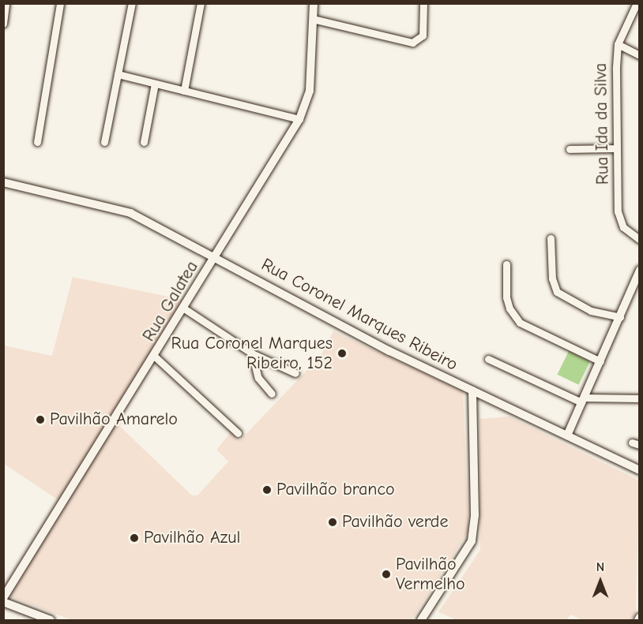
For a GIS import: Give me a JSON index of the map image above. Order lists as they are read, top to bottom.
{
  "streets": {
    "street": ["Rua Ida da Silva", "Rua Galatea", "Rua Coronel Marques Ribeiro"]
  },
  "crossings": [
    ["Rua Galatea", "Rua Coronel Marques Ribeiro"]
  ],
  "places": [
    "Rua Coronel Marques Ribeiro, 152",
    "Pavilhão Amarelo",
    "Pavilhão branco",
    "Pavilhão verde",
    "Pavilhão Azul",
    "Pavilhão Vermelho"
  ],
  "north": "top"
}
